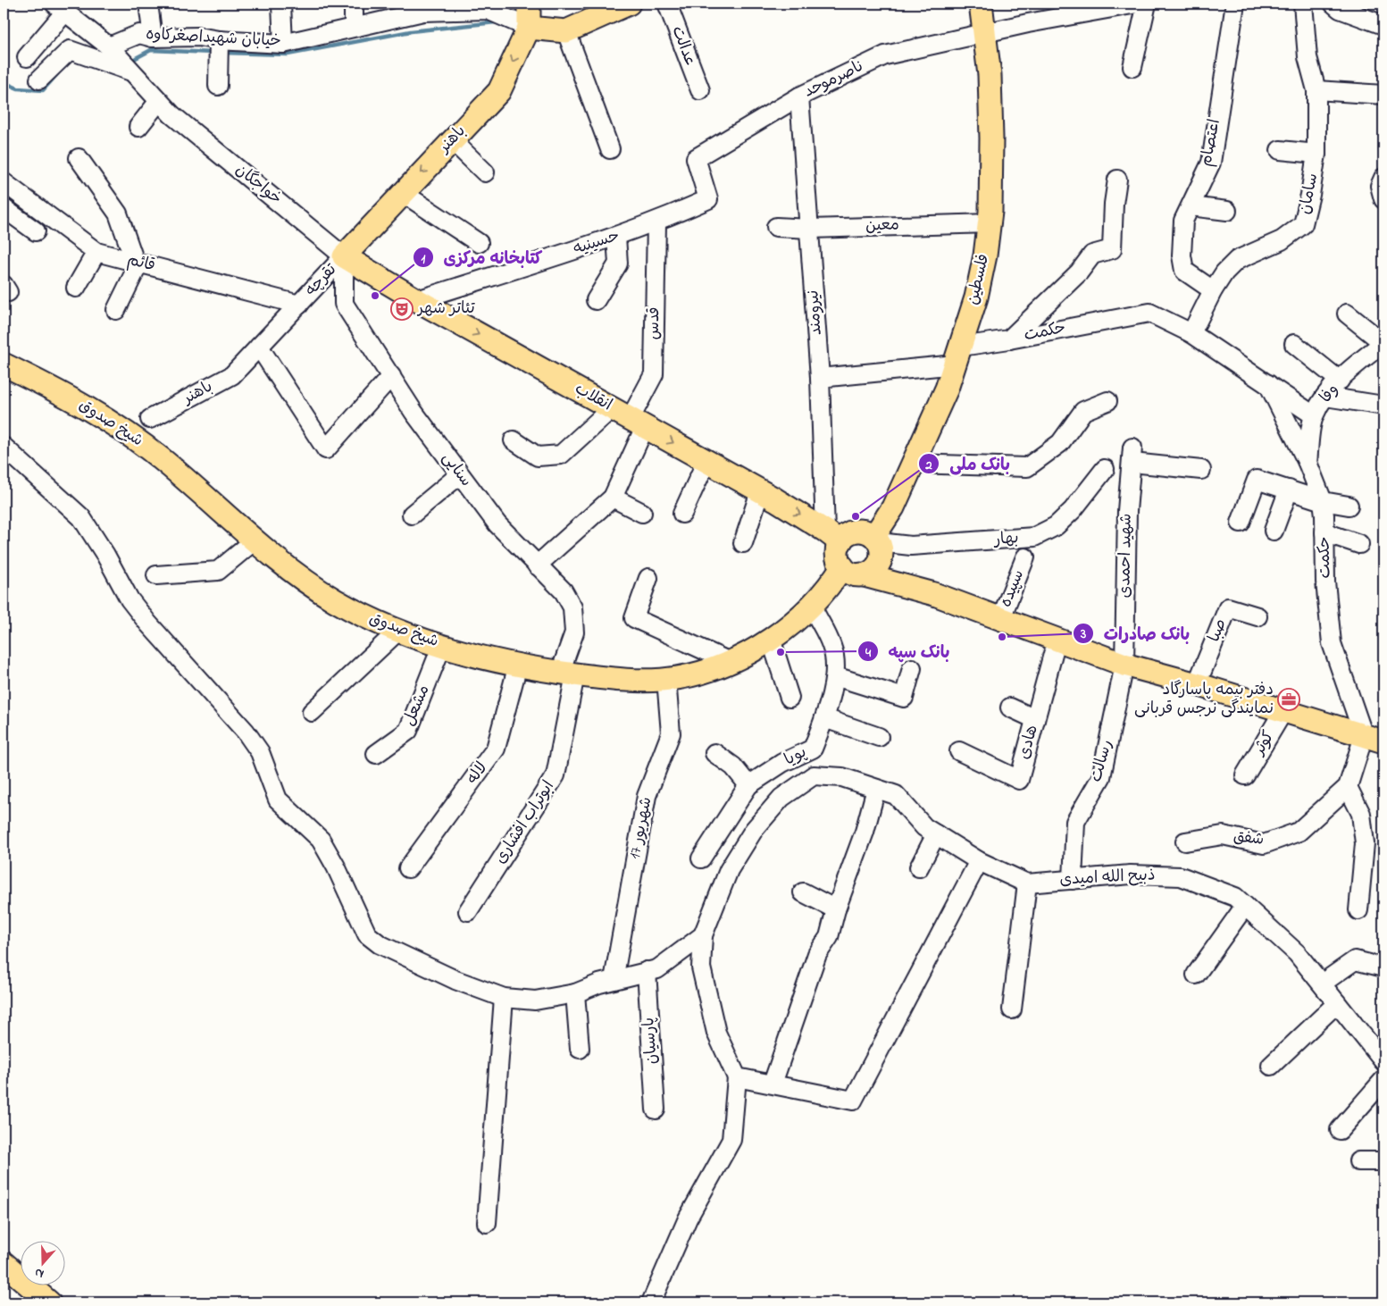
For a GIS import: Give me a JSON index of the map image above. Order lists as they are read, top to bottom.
{
  "streets": {
    "main road": [
      "باهنر",
      "فلسطین",
      "انقلاب",
      "شیخ صدوق"
    ],
    "street": [
      "خیابان شهیداصغرکاوه",
      "عدالت",
      "ناصرموحد",
      "اعتصام",
      "خواجگان",
      "سامان",
      "معین",
      "حسینیه",
      "قائم",
      "تقرچه",
      "نیرومند",
      "قدس",
      "حکمت",
      "وفا",
      "سنایی",
      "بهار",
      "شهید احمدی",
      "سپیده",
      "صبا",
      "مشعل",
      "هادی",
      "کوثر",
      "پویا",
      "رسالت",
      "لاله",
      "ابوتراب افشاری",
      "17 شهریور",
      "شفق",
      "ذبیح الله امیدی",
      "پارسیان"
    ]
  },
  "crossings": [
    ["خیابان شهیداصغرکاوه", "باهنر"],
    ["خیابان شهیداصغرکاوه", "خواجگان"],
    ["ناصرموحد", "حسینیه"],
    ["ناصرموحد", "فلسطین"],
    ["ناصرموحد", "نیرومند"],
    ["باهنر", "خواجگان"],
    ["باهنر", "قائم"],
    ["باهنر", "تقرچه"],
    ["باهنر", "انقلاب"],
    ["باهنر", "سنایی"],
    ["اعتصام", "سامان"],
    ["خواجگان", "تقرچه"],
    ["خواجگان", "انقلاب"],
    ["خواجگان", "سنایی"],
    ["سامان", "حکمت"],
    ["معین", "فلسطین"],
    ["معین", "نیرومند"],
    ["حسینیه", "قدس"],
    ["حسینیه", "انقلاب"],
    ["قائم", "تقرچه"],
    ["فلسطین", "حکمت"],
    ["فلسطین", "شیخ صدوق"],
    ["فلسطین", "بهار"],
    ["تقرچه", "انقلاب"],
    ["تقرچه", "سنایی"],
    ["نیرومند", "حکمت"],
    ["نیرومند", "انقلاب"],
    ["قدس", "انقلاب"],
    ["حکمت", "وفا"],
    ["حکمت", "شفق"],
    ["انقلاب", "سنایی"],
    ["شیخ صدوق", "سنایی"],
    ["شیخ صدوق", "مشعل"],
    ["شیخ صدوق", "پویا"],
    ["شیخ صدوق", "لاله"],
    ["شیخ صدوق", "ابوتراب افشاری"],
    ["شیخ صدوق", "17 شهریور"],
    ["سنایی", "ابوتراب افشاری"],
    ["شهید احمدی", "رسالت"],
    ["رسالت", "ذبیح الله امیدی"]
  ],
  "one_way": ["باهنر", "انقلاب"],
  "places": {
    "other": [
      "کتابخانه مرکزی",
      "بانک ملی",
      "بانک صادرات",
      "بانک سپه"
    ],
    "theatre": ["تئاتر شهر"],
    "office": ["دفتر بیمه پاسارگاد نمایندگی نرجس قربانی"]
  },
  "north": "bottom"
}
